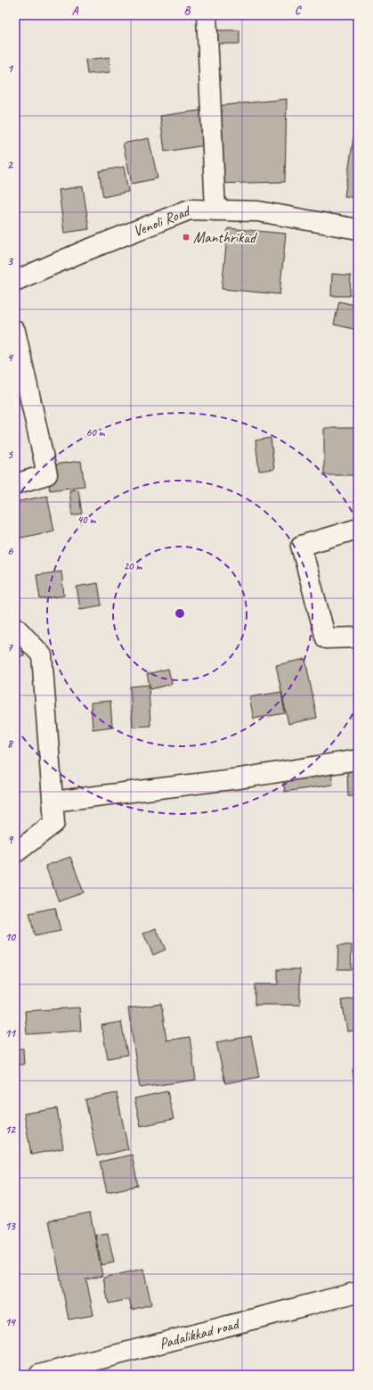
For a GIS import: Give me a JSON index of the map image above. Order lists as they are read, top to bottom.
{
  "streets": {
    "street": ["Venoli Road", "Padalikkad road"]
  },
  "places": {
    "transit": ["Manthrikad"]
  },
  "grid": {
    "columns": ["A", "B", "C"],
    "rows": [
      "1",
      "2",
      "3",
      "4",
      "5",
      "6",
      "7",
      "8",
      "9",
      "10",
      "11",
      "12",
      "13",
      "14"
    ]
  },
  "rings": ["60 m", "40 m", "20 m"]
}
